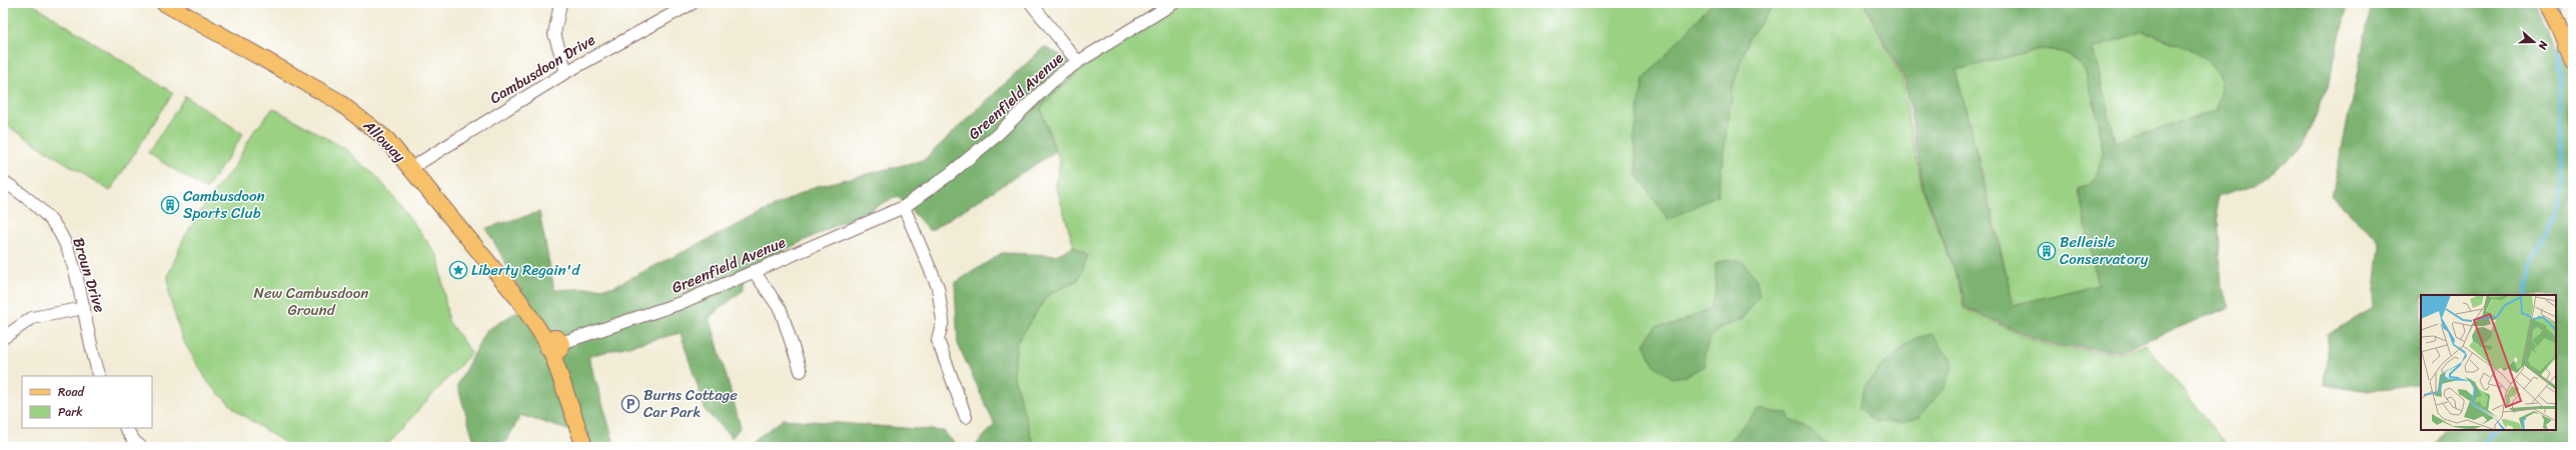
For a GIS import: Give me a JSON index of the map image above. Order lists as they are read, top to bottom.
{
  "streets": {
    "main road": ["Alloway"],
    "street": ["Cambusdoon Drive", "Greenfield Avenue", "Broun Drive"]
  },
  "crossings": [
    ["Cambusdoon Drive", "Alloway"],
    ["Greenfield Avenue", "Alloway"]
  ],
  "parks": ["New Cambusdoon Ground"],
  "places": {
    "building": ["Cambusdoon Sports Club", "Belleisle Conservatory"],
    "place": ["Liberty Regain'd"],
    "parking": ["Burns Cottage Car Park"]
  },
  "legend": ["Road", "Park"],
  "north": "right"
}
